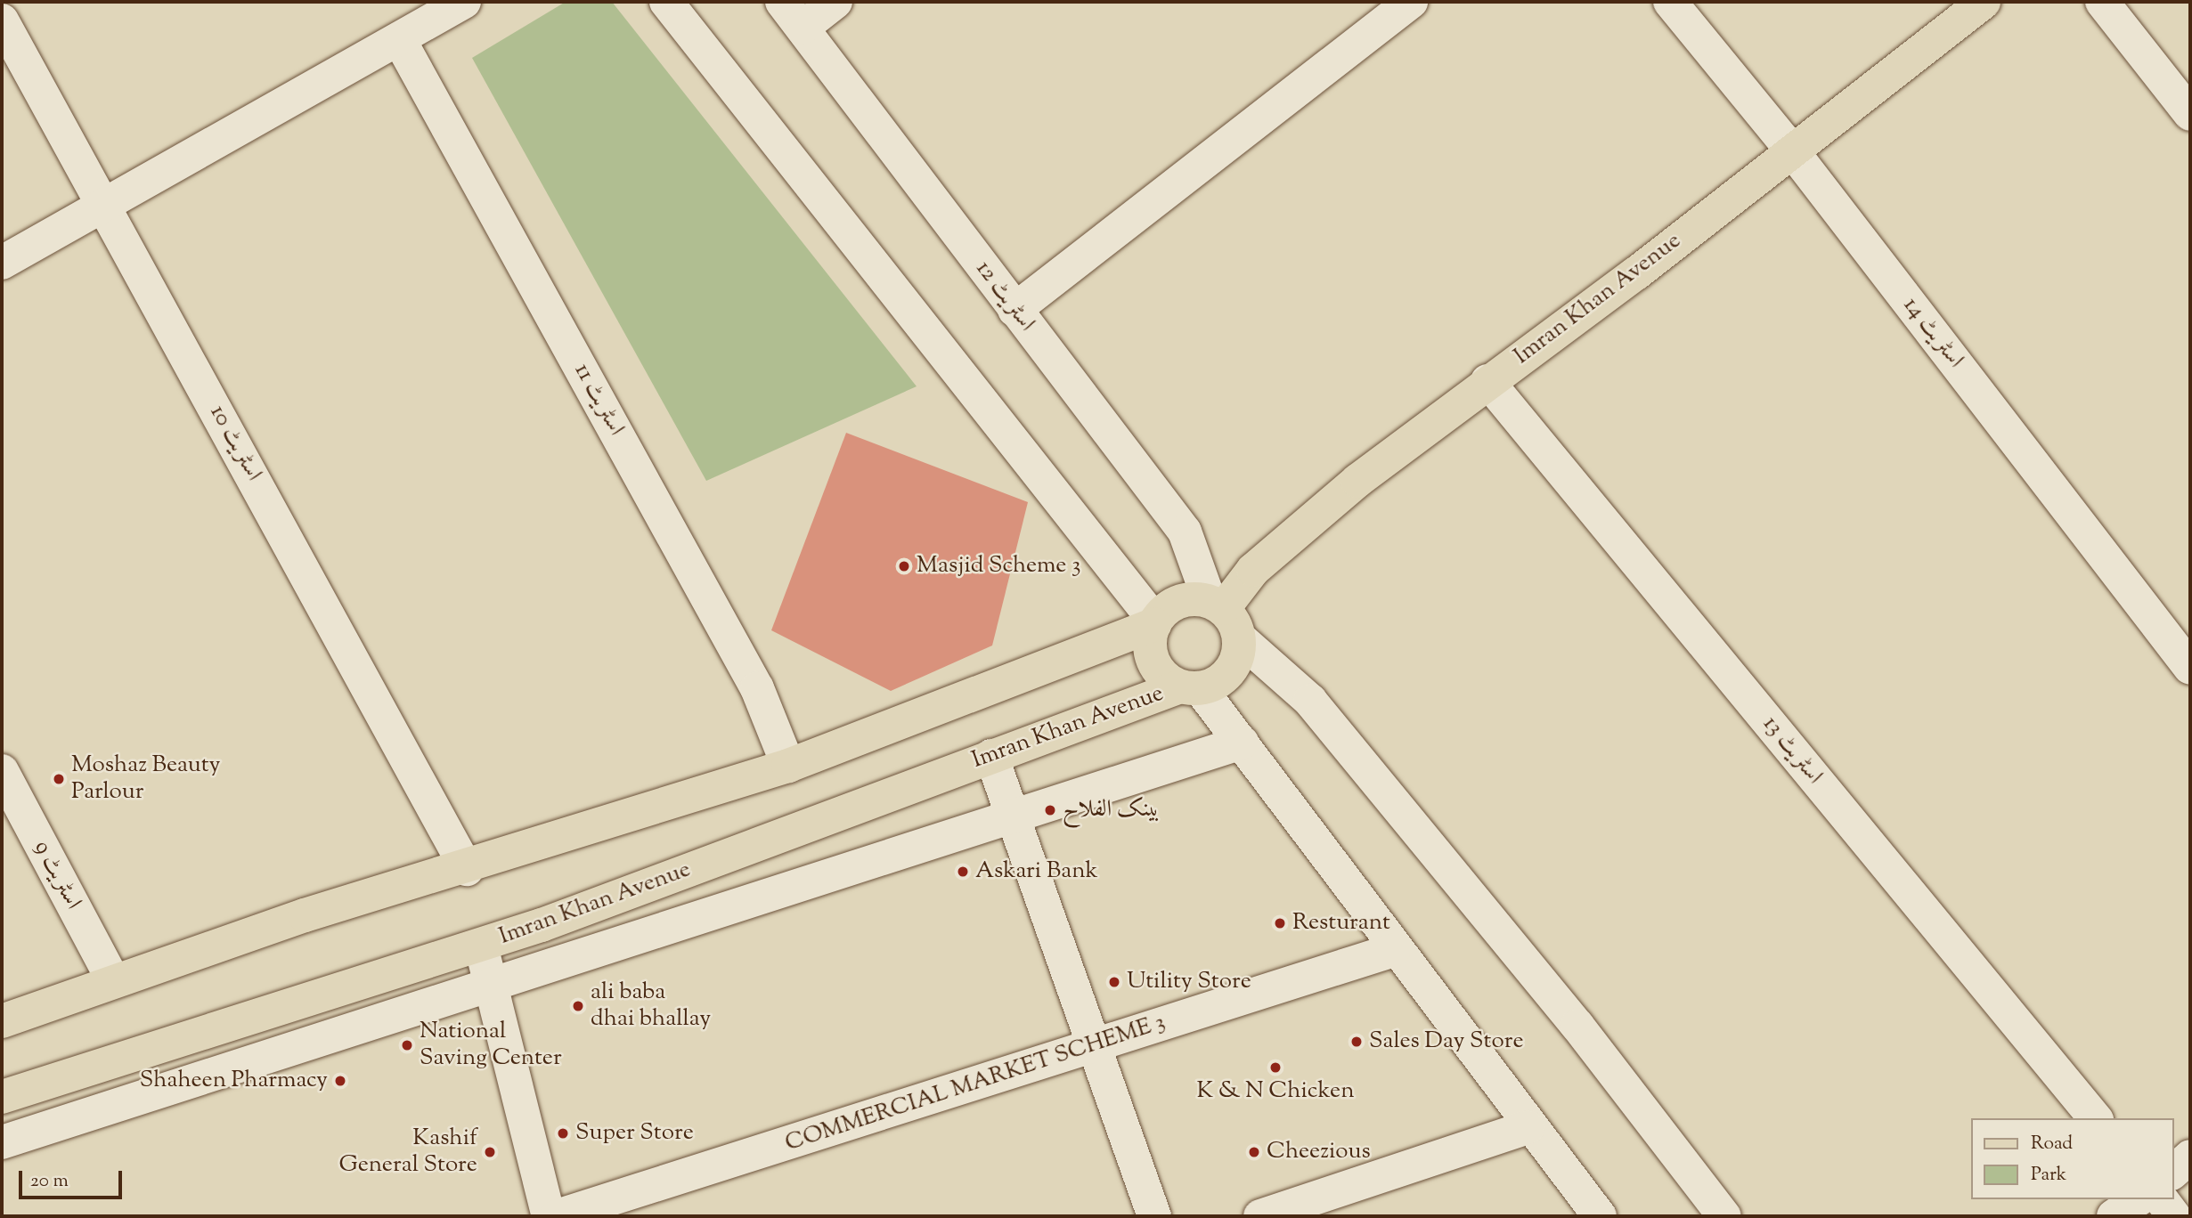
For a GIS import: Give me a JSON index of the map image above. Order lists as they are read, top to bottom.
{
  "streets": {
    "main road": ["Imran Khan Avenue"],
    "street": [
      "اسٹریٹ 12",
      "اسٹریٹ 14",
      "اسٹریٹ 11",
      "اسٹریٹ 10",
      "اسٹریٹ 13",
      "اسٹریٹ 9",
      "COMMERCIAL MARKET SCHEME 3"
    ]
  },
  "crossings": [
    ["اسٹریٹ 12", "Imran Khan Avenue"],
    ["Imran Khan Avenue", "اسٹریٹ 14"],
    ["Imran Khan Avenue", "اسٹریٹ 13"]
  ],
  "places": [
    "Masjid Scheme 3",
    "Moshaz Beauty Parlour",
    "بینک الفلاح",
    "Askari Bank",
    "Resturant",
    "Utility Store",
    "ali baba dhai bhallay",
    "Sales Day Store",
    "National Saving Center",
    "K & N Chicken",
    "Shaheen Pharmacy",
    "Super Store",
    "Kashif General Store",
    "Cheezious"
  ],
  "legend": ["Road", "Park"],
  "scale_bar": "20 m"
}
